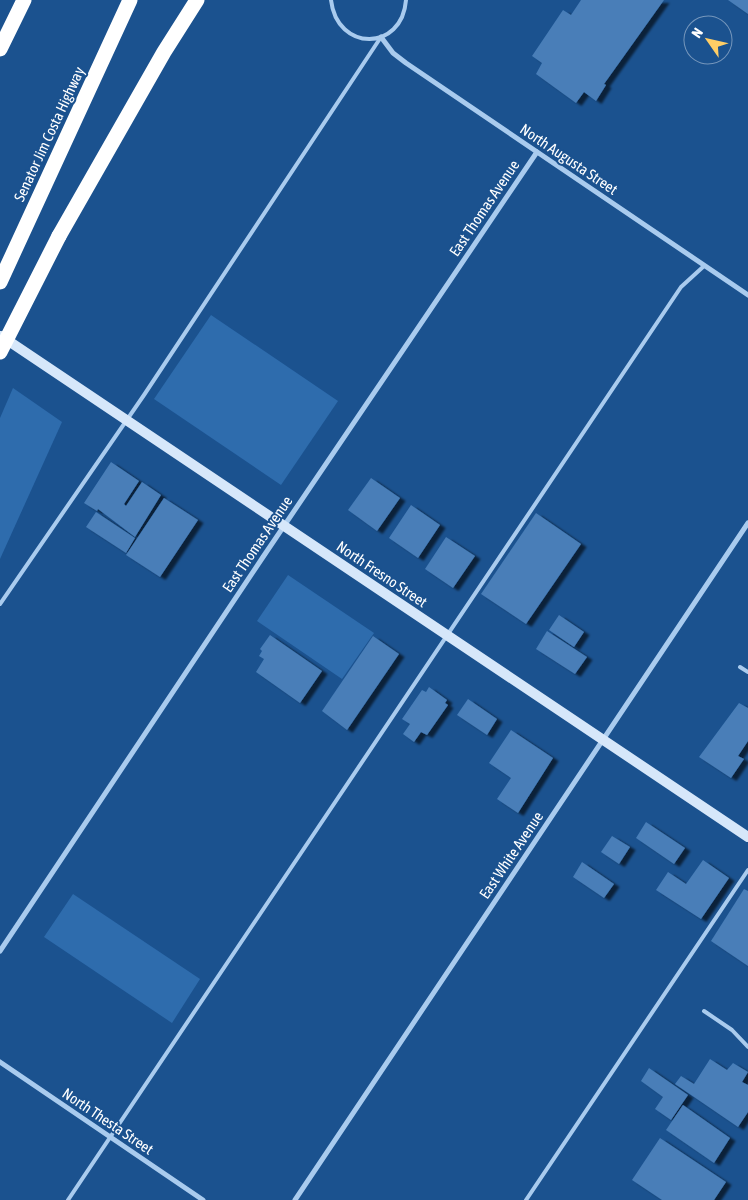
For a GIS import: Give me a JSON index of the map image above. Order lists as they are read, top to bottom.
{
  "streets": {
    "highway": ["Senator Jim Costa Highway"],
    "main road": ["North Fresno Street"],
    "street": [
      "North Augusta Street",
      "East Thomas Avenue",
      "East White Avenue",
      "North Thesta Street"
    ]
  },
  "crossings": [
    ["North Augusta Street", "East Thomas Avenue"],
    ["East Thomas Avenue", "North Fresno Street"],
    ["North Fresno Street", "East White Avenue"]
  ],
  "north": "top left"
}
